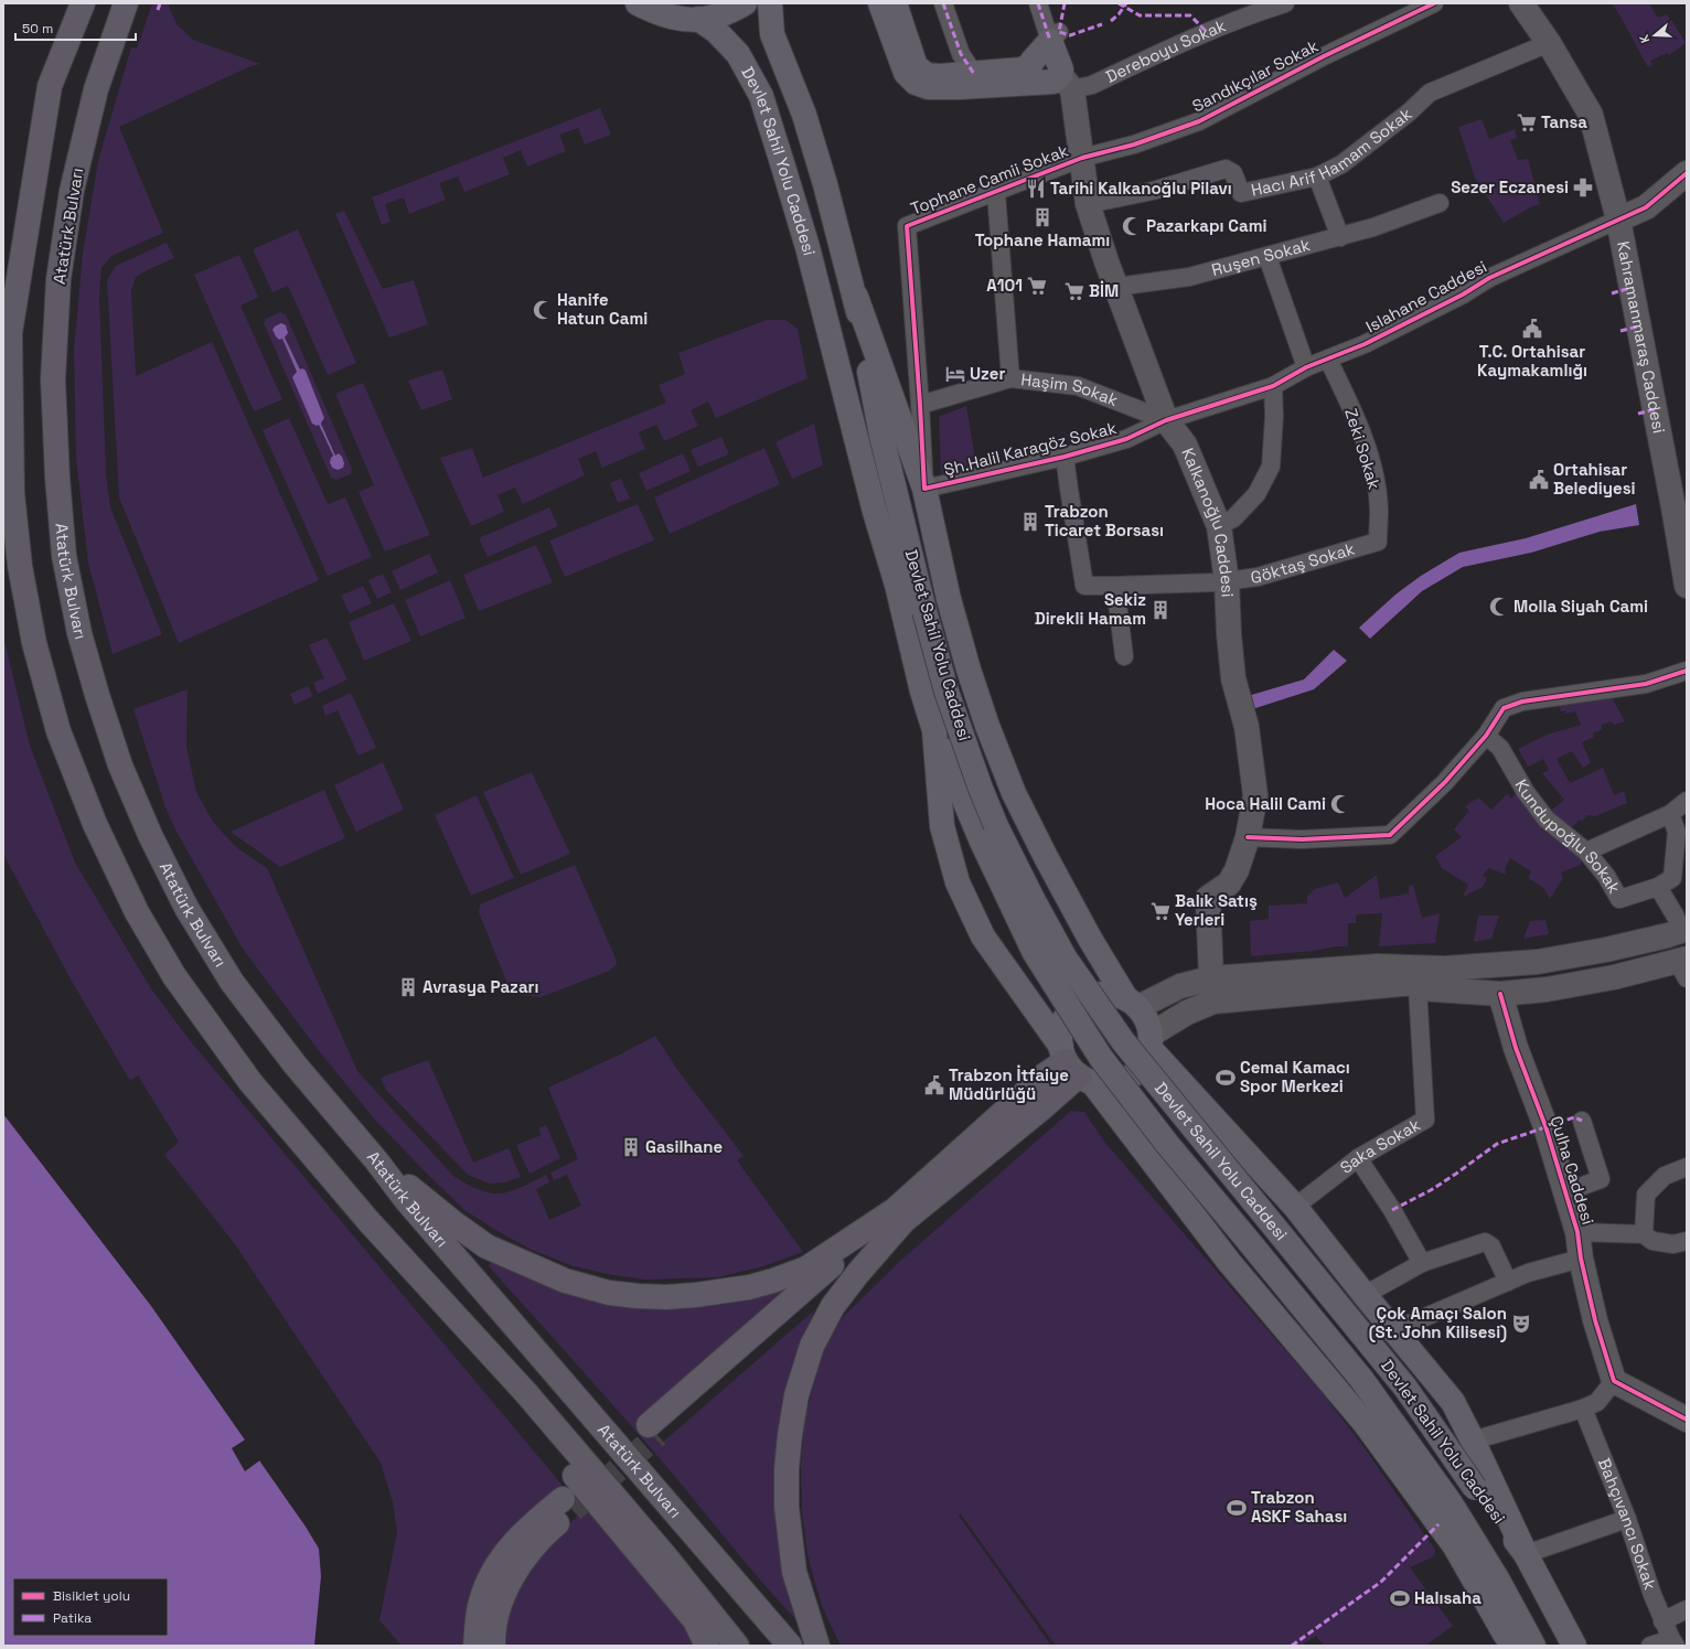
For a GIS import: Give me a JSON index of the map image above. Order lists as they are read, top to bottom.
{
  "streets": {
    "highway": ["Atatürk Bulvarı"],
    "main road": ["Devlet Sahil Yolu Caddesi"],
    "street": [
      "Dereboyu Sokak",
      "Sandıkçılar Sokak",
      "Hacı Arif Hamam Sokak",
      "Tophane Camii Sokak",
      "Ruşen Sokak",
      "Islahane Caddesi",
      "Kahramanmaraş Caddesi",
      "Haşim Sokak",
      "Şh.Halil Karagöz Sokak",
      "Zeki Sokak",
      "Kalkanoğlu Caddesi",
      "Göktaş Sokak",
      "Kundupoğlu Sokak",
      "Saka Sokak",
      "Çulha Caddesi",
      "Bahçıvancı Sokak"
    ]
  },
  "crossings": [
    ["Dereboyu Sokak", "Kalkanoğlu Caddesi"],
    ["Sandıkçılar Sokak", "Tophane Camii Sokak"],
    ["Sandıkçılar Sokak", "Kalkanoğlu Caddesi"],
    ["Hacı Arif Hamam Sokak", "Kahramanmaraş Caddesi"],
    ["Hacı Arif Hamam Sokak", "Kalkanoğlu Caddesi"],
    ["Devlet Sahil Yolu Caddesi", "Şh.Halil Karagöz Sokak"],
    ["Tophane Camii Sokak", "Haşim Sokak"],
    ["Tophane Camii Sokak", "Kalkanoğlu Caddesi"],
    ["Ruşen Sokak", "Kalkanoğlu Caddesi"],
    ["Islahane Caddesi", "Kahramanmaraş Caddesi"],
    ["Islahane Caddesi", "Haşim Sokak"],
    ["Islahane Caddesi", "Şh.Halil Karagöz Sokak"],
    ["Islahane Caddesi", "Zeki Sokak"],
    ["Islahane Caddesi", "Kalkanoğlu Caddesi"],
    ["Haşim Sokak", "Şh.Halil Karagöz Sokak"],
    ["Haşim Sokak", "Kalkanoğlu Caddesi"],
    ["Şh.Halil Karagöz Sokak", "Kalkanoğlu Caddesi"],
    ["Şh.Halil Karagöz Sokak", "Göktaş Sokak"],
    ["Zeki Sokak", "Göktaş Sokak"],
    ["Kalkanoğlu Caddesi", "Göktaş Sokak"]
  ],
  "places": {
    "supermarket": [
      "Tansa",
      "A101",
      "BİM",
      "Balık Satış Yerleri"
    ],
    "pharmacy": ["Sezer Eczanesi"],
    "restaurant": ["Tarihi Kalkanoğlu Pilavı"],
    "building": [
      "Tophane Hamamı",
      "Trabzon Ticaret Borsası",
      "Sekiz Direkli Hamam",
      "Avrasya Pazarı",
      "Gasilhane"
    ],
    "mosque": [
      "Pazarkapı Cami",
      "Hanife Hatun Cami",
      "Molla Siyah Cami",
      "Hoca Halil Cami"
    ],
    "public building": ["T.C. Ortahisar Kaymakamlığı", "Ortahisar Belediyesi", "Trabzon İtfaiye Müdürlüğü"],
    "hotel": ["Uzer"],
    "sports": ["Cemal Kamacı Spor Merkezi", "Trabzon ASKF Sahası", "Halısaha"],
    "theatre": ["Çok Amaçı Salon (St. John Kilisesi)"]
  },
  "legend": ["Bisiklet yolu", "Patika"],
  "scale_bar": "50 m",
  "north": "left"
}
